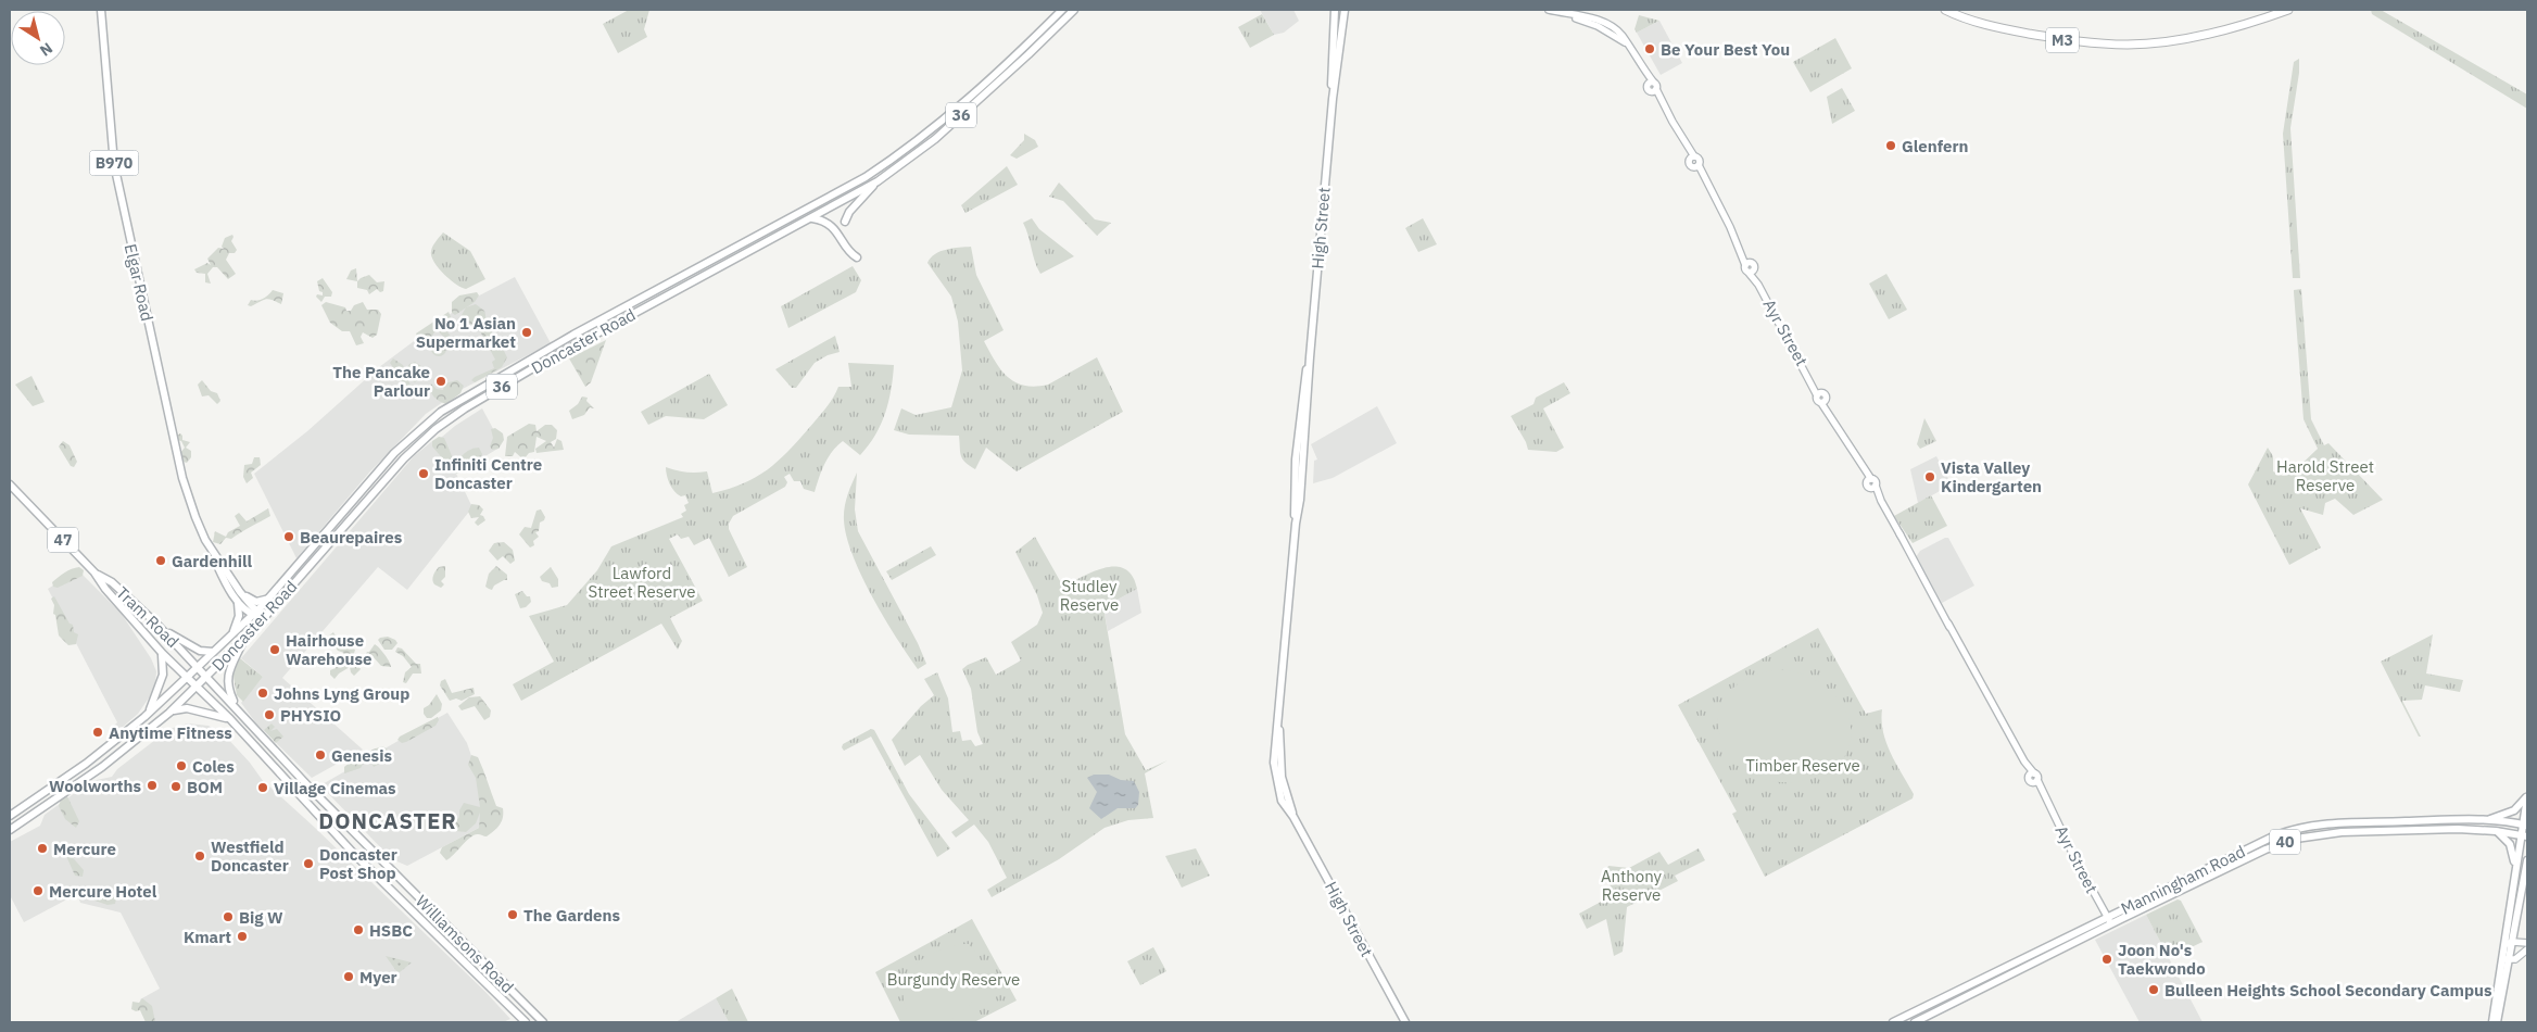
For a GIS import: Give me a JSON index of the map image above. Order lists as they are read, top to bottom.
{
  "streets": {
    "highway": ["M3"],
    "main road": [
      "36",
      "B970",
      "High Street",
      "Elgar Road",
      "Doncaster Road",
      "47",
      "Tram Road",
      "40",
      "Manningham Road",
      "Williamsons Road"
    ],
    "street": ["Ayr Street"]
  },
  "crossings": [
    ["Elgar Road", "Doncaster Road"],
    ["Ayr Street", "Manningham Road"],
    ["Doncaster Road", "47"],
    ["Doncaster Road", "Tram Road"],
    ["Doncaster Road", "Williamsons Road"],
    ["47", "Tram Road"],
    ["47", "Williamsons Road"],
    ["Tram Road", "Williamsons Road"]
  ],
  "districts": ["DONCASTER"],
  "parks": [
    "Harold Street Reserve",
    "Lawford Street Reserve",
    "Studley Reserve",
    "Timber Reserve",
    "Anthony Reserve",
    "Burgundy Reserve"
  ],
  "places": [
    "Be Your Best You",
    "Glenfern",
    "No 1 Asian Supermarket",
    "The Pancake Parlour",
    "Infiniti Centre Doncaster",
    "Vista Valley Kindergarten",
    "Beaurepaires",
    "Gardenhill",
    "Hairhouse Warehouse",
    "Johns Lyng Group",
    "PHYSIO",
    "Anytime Fitness",
    "Genesis",
    "Coles",
    "Woolworths",
    "BOM",
    "Village Cinemas",
    "Mercure",
    "Westfield Doncaster",
    "Doncaster Post Shop",
    "Mercure Hotel",
    "The Gardens",
    "Big W",
    "HSBC",
    "Kmart",
    "Joon No's Taekwondo",
    "Myer",
    "Bulleen Heights School Secondary Campus"
  ],
  "north": "bottom right"
}
